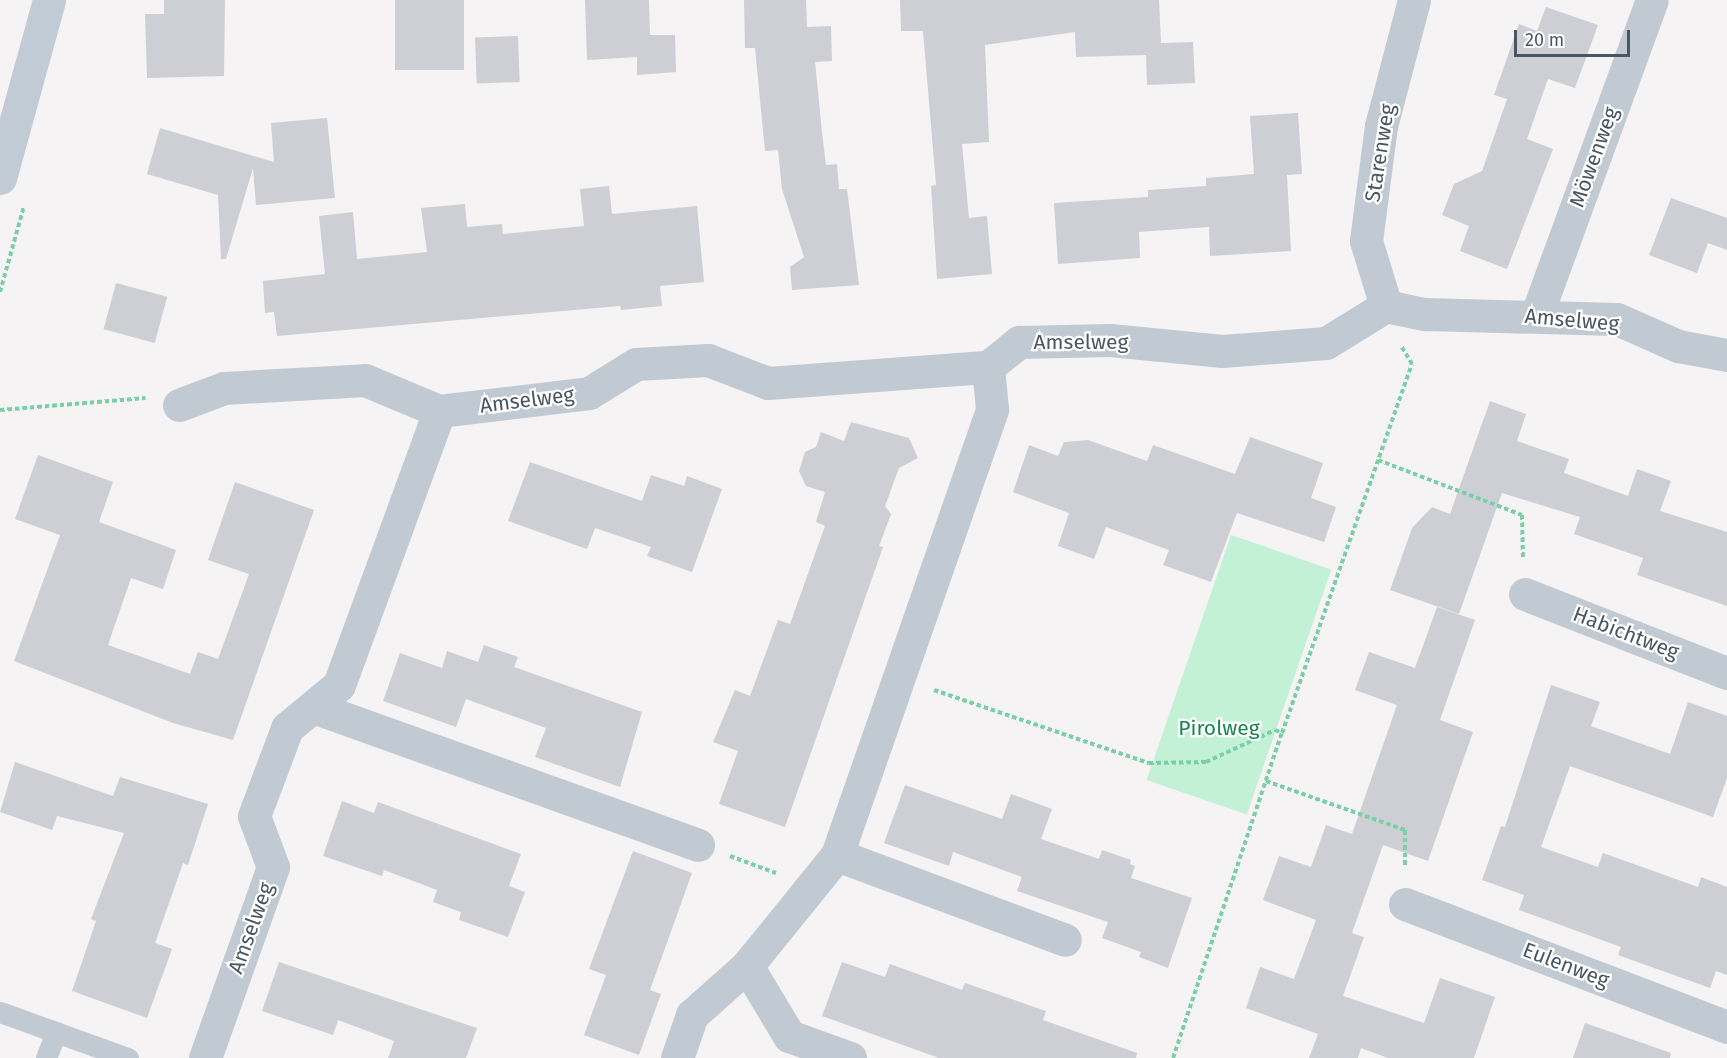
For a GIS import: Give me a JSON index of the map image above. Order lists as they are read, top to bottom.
{
  "streets": {
    "street": [
      "Starenweg",
      "Möwenweg",
      "Amselweg",
      "Habichtweg",
      "Eulenweg"
    ]
  },
  "crossings": [
    ["Starenweg", "Amselweg"],
    ["Möwenweg", "Amselweg"]
  ],
  "parks": ["Pirolweg"],
  "scale_bar": "20 m"
}
